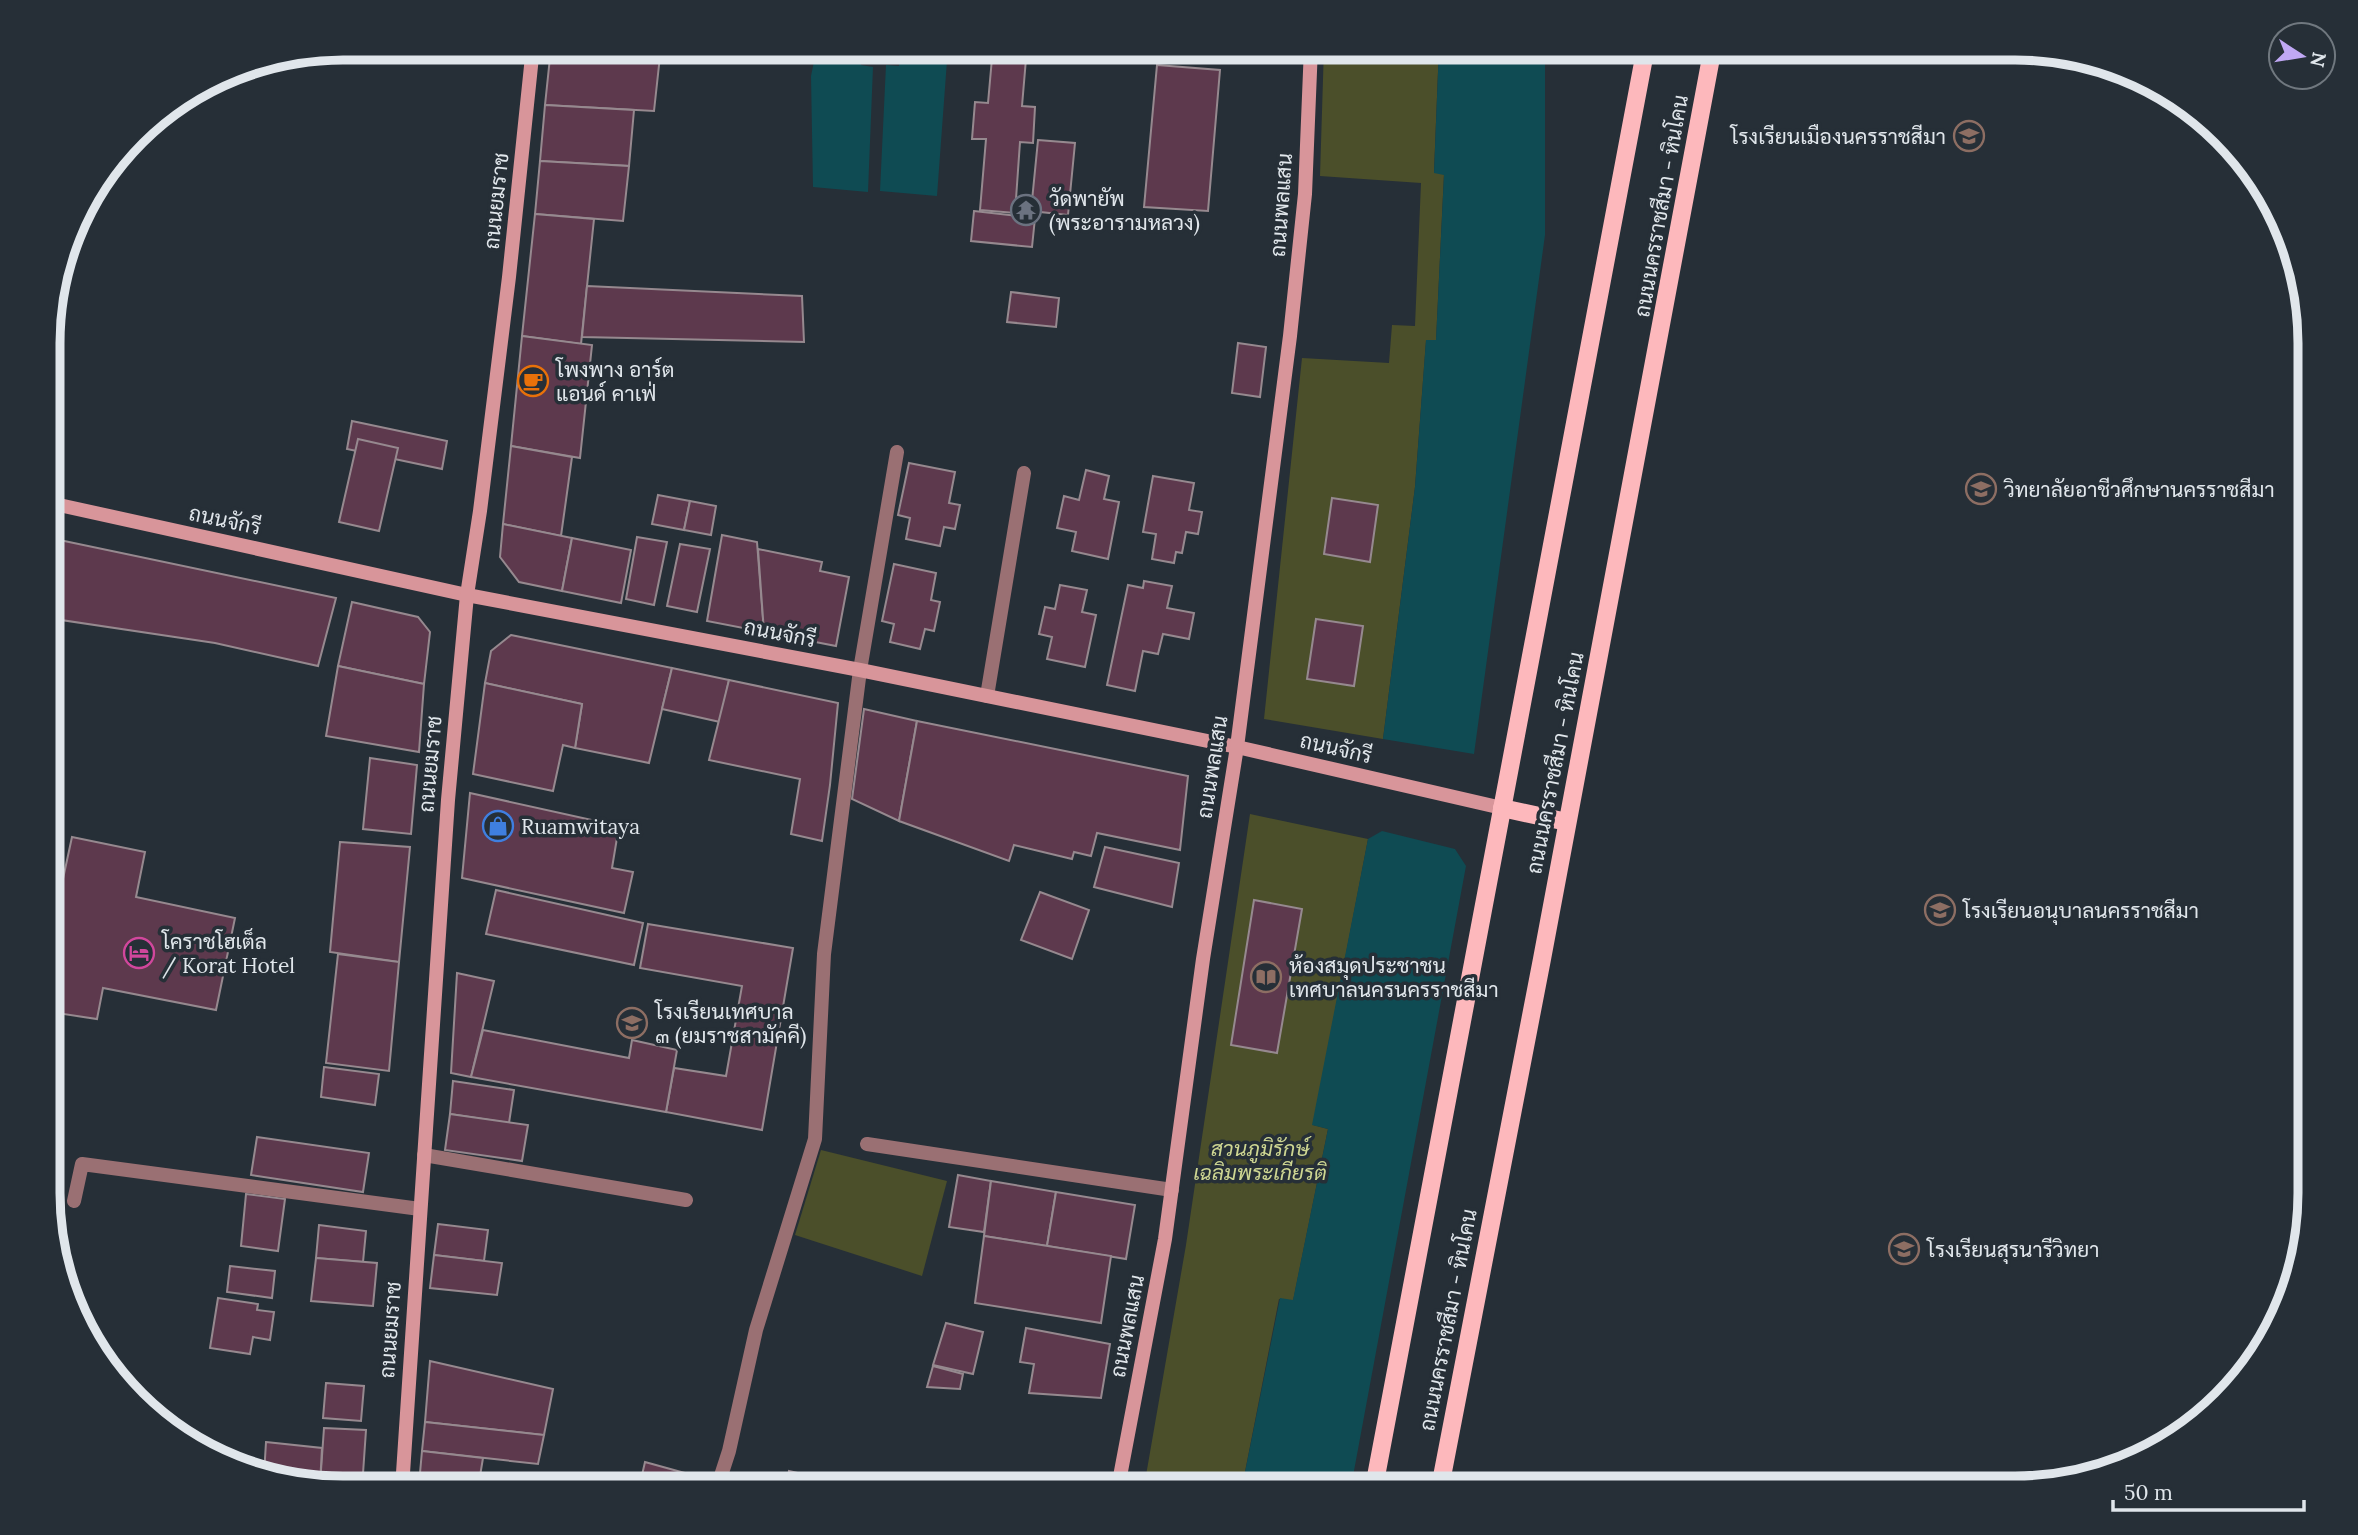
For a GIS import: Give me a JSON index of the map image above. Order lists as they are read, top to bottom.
{
  "streets": {
    "main road": ["ถนนนครราชสีมา - หินโคน"],
    "street": ["ถนนยมราช", "ถนนพลแสน", "ถนนจักรี"]
  },
  "crossings": [
    ["ถนนยมราช", "ถนนจักรี"],
    ["ถนนพลแสน", "ถนนจักรี"],
    ["ถนนนครราชสีมา - หินโคน", "ถนนจักรี"]
  ],
  "parks": ["สวนภูมิรักษ์ เฉลิมพระเกียรติ"],
  "places": {
    "school or university": [
      "โรงเรียนเมืองนครราชสีมา",
      "วิทยาลัยอาชีวศึกษานครราชสีมา",
      "โรงเรียนอนุบาลนครราชสีมา",
      "โรงเรียนเทศบาล ๓ (ยมราชสามัคคี)",
      "โรงเรียนสุรนารีวิทยา"
    ],
    "temple": ["วัดพายัพ (พระอารามหลวง)"],
    "cafe": ["โพงพาง อาร์ต แอนด์ คาเฟ่"],
    "shop": ["Ruamwitaya"],
    "hotel": ["โคราชโฮเต็ล / Korat Hotel"],
    "library": ["ห้องสมุดประชาชน เทศบาลนครนครราชสีมา"]
  },
  "scale_bar": "50 m",
  "north": "right"
}
